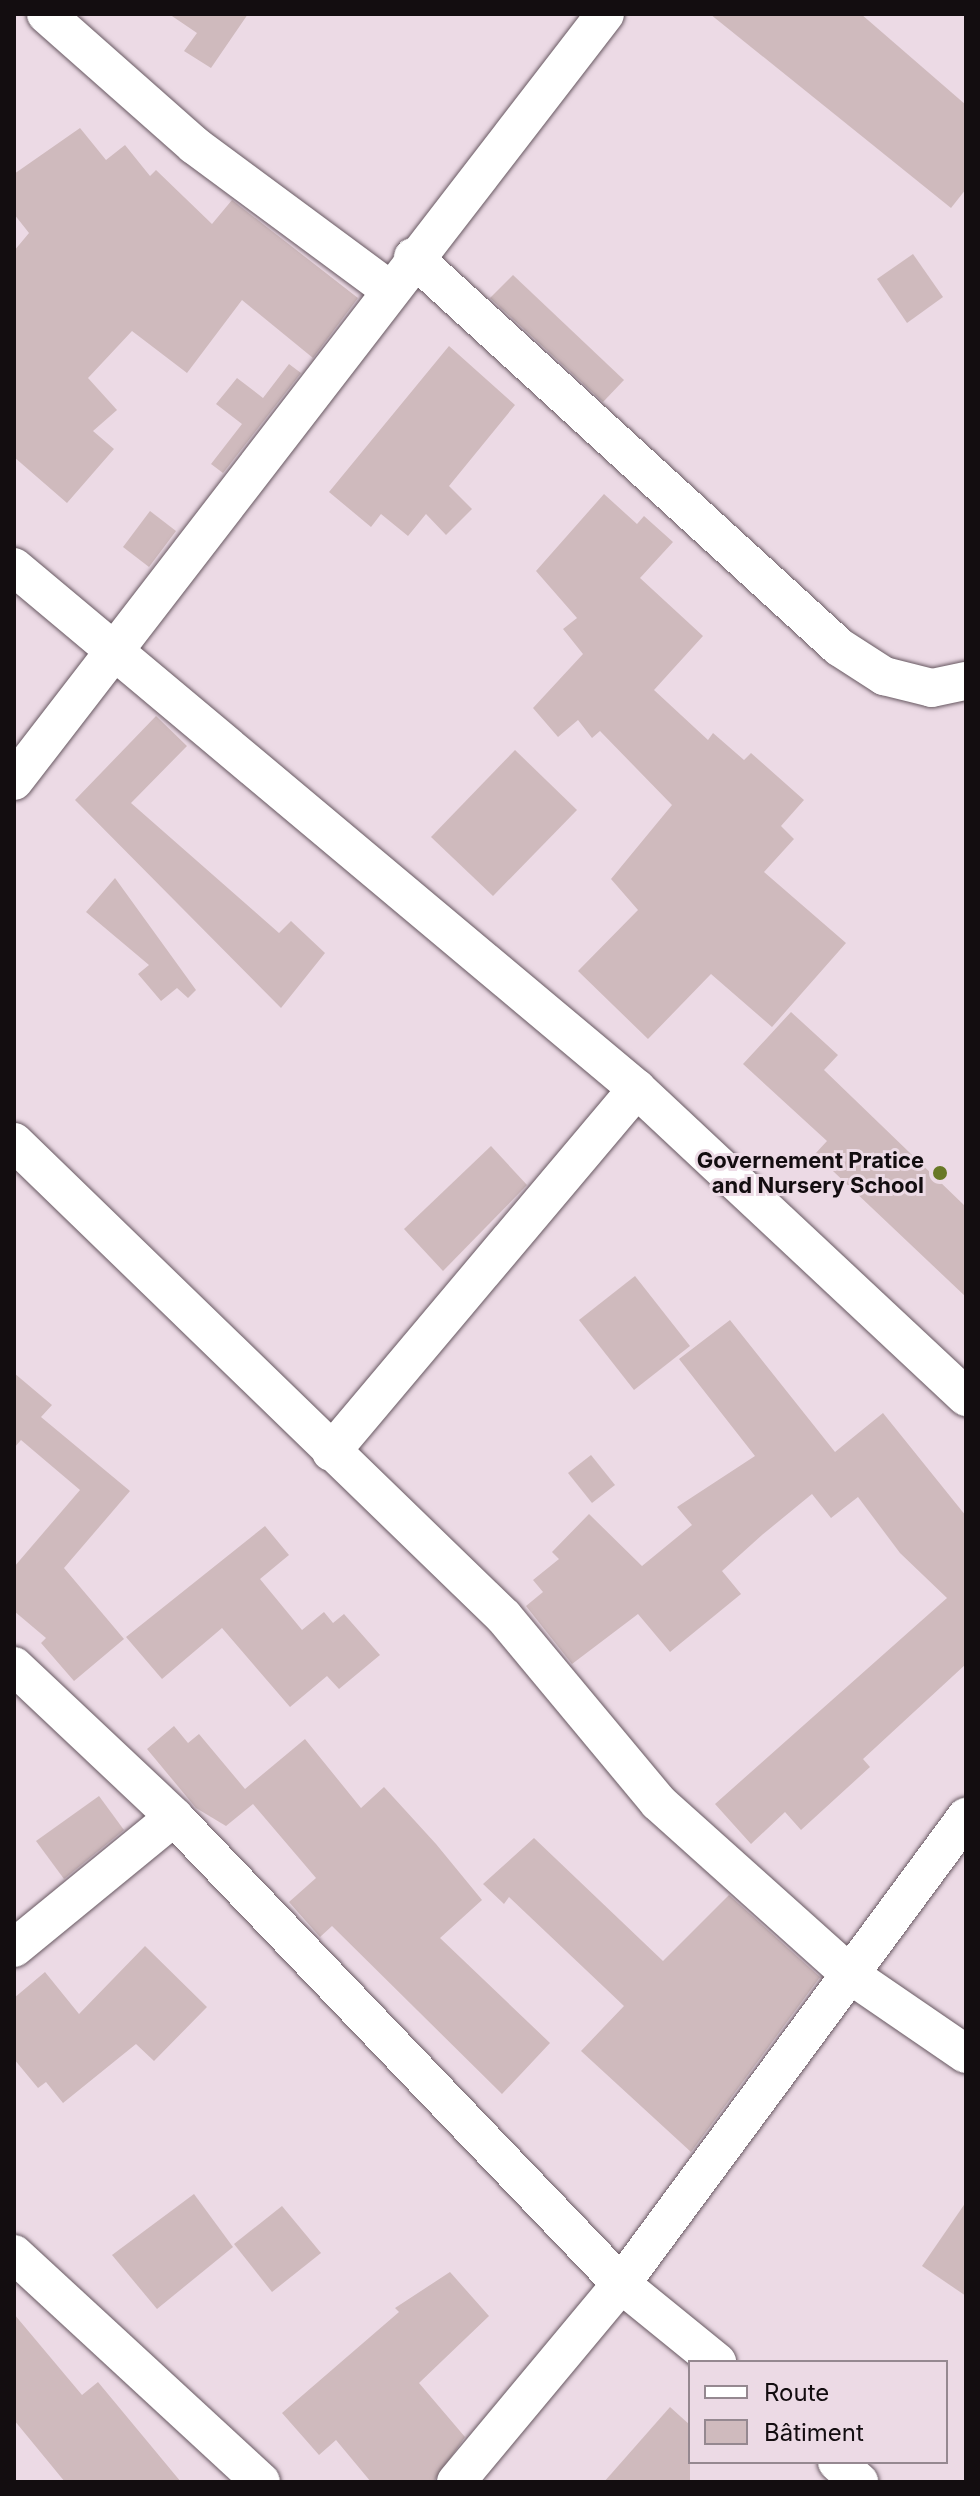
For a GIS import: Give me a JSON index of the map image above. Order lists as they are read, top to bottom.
{
  "places": ["Governement Pratice and Nursery School"],
  "legend": ["Route", "Bâtiment"]
}
